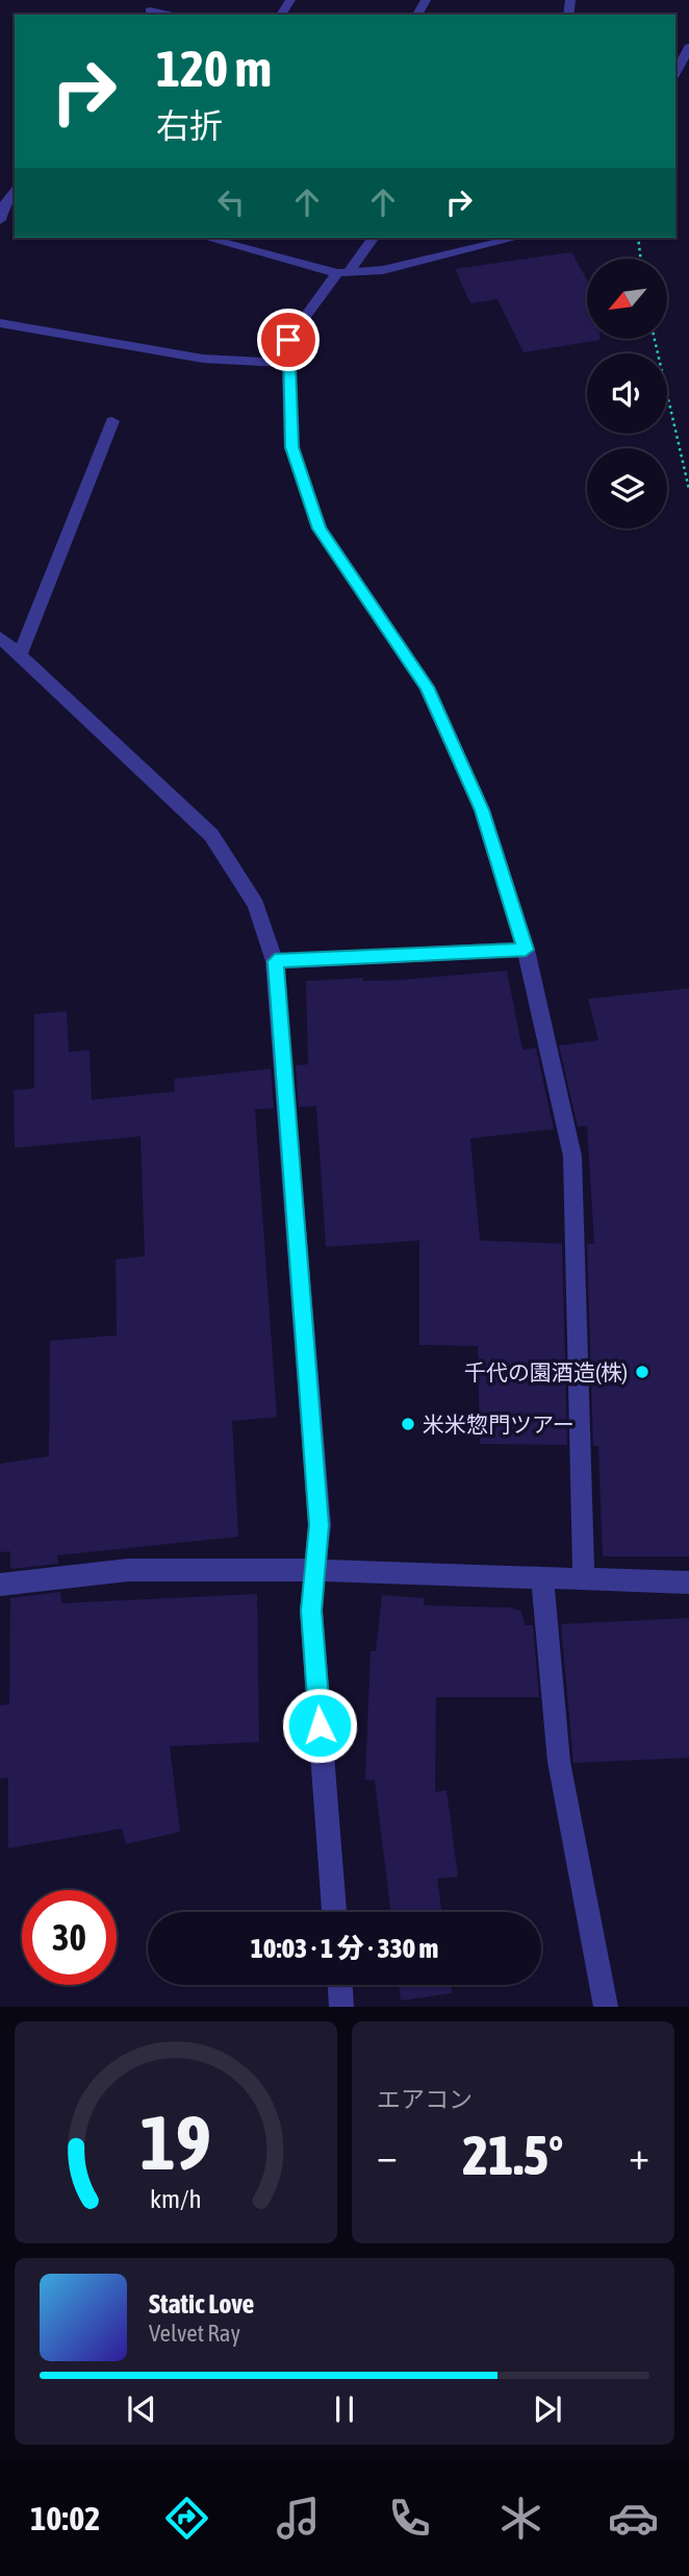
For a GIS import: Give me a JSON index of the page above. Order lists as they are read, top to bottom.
{
  "places": ["千代の園酒造(株)", "米米惣門ツアー"],
  "north": "bottom left",
  "page": {
    "turn": ["120 m", "右折"],
    "limit": "30",
    "trip": "10:03 · 1 分 · 330 m",
    "tile": "エアコン",
    "heat": ["−", "21.5°", "+"],
    "song": ["Static Love", "Velvet Ray"],
    "tabs": "10:02",
    "gauge": ["19", "km/h"]
  }
}
